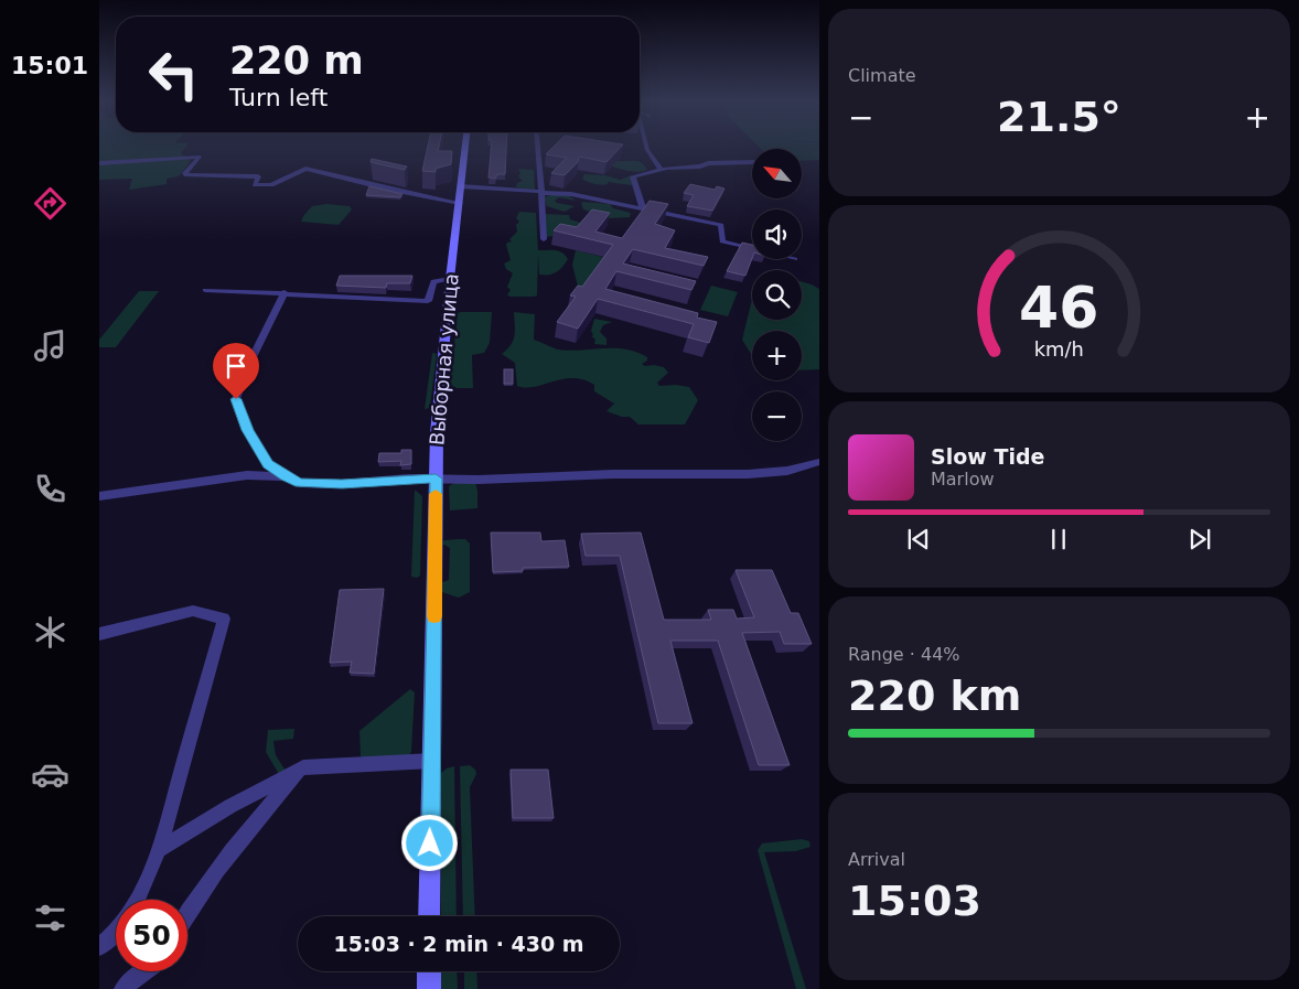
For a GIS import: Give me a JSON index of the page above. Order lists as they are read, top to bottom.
{
  "streets": {
    "main road": ["Выборная улица"]
  },
  "north": "top left",
  "page": {
    "tabs": "15:01",
    "tile": [
      "Climate",
      ["Range · 44%", "220 km"],
      ["Arrival", "15:03"]
    ],
    "turn": ["220 m", "Turn left"],
    "heat": ["−", "21.5°", "+"],
    "map_buttons": ["+", "−"],
    "song": ["Slow Tide", "Marlow"],
    "limit": "50",
    "trip": "15:03 · 2 min · 430 m",
    "gauge": ["46", "km/h"]
  }
}
